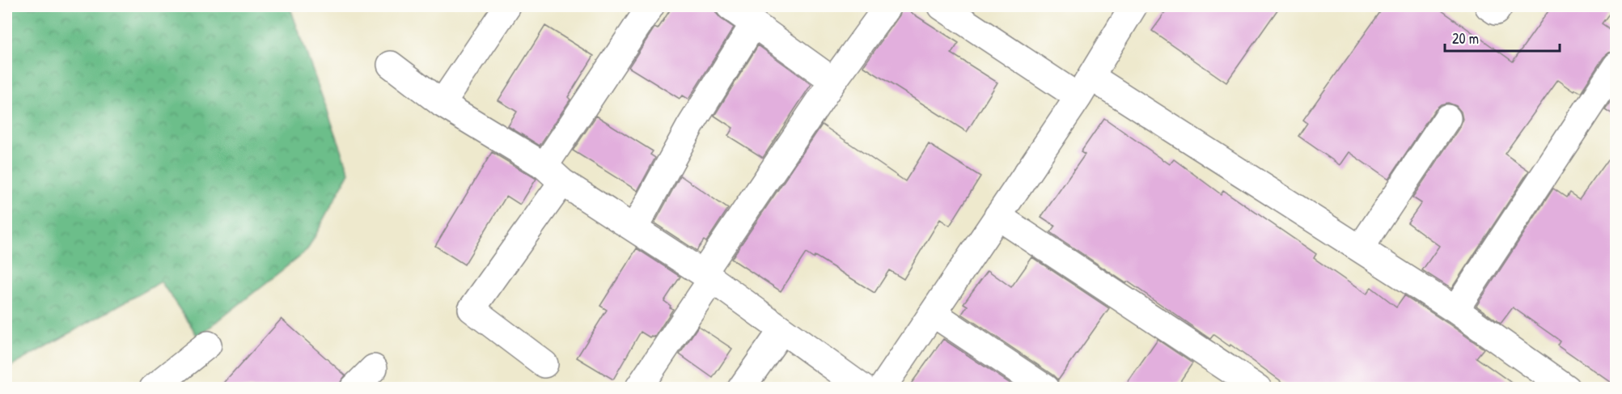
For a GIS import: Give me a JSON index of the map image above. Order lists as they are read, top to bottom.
{
  "scale_bar": "20 m"
}
